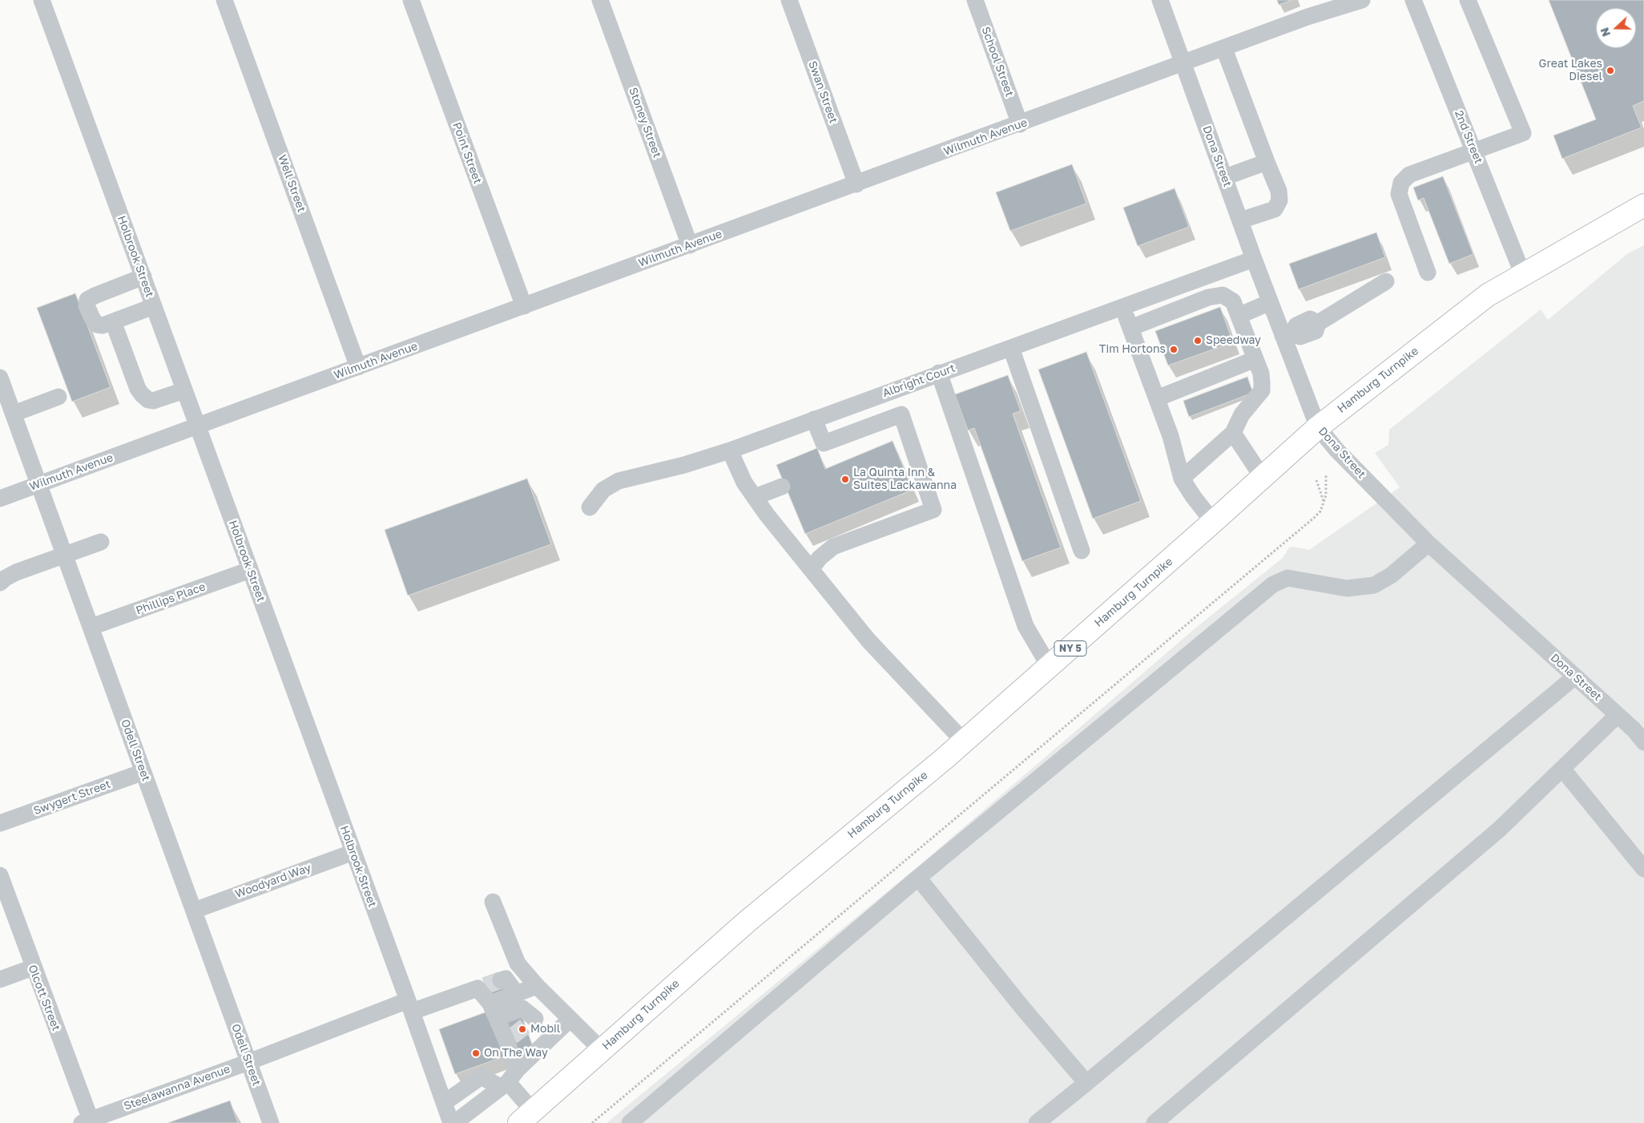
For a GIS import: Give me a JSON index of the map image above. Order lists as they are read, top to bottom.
{
  "streets": {
    "highway": ["Hamburg Turnpike", "NY 5"],
    "street": [
      "School Street",
      "Swan Street",
      "Stoney Street",
      "Wilmuth Avenue",
      "2nd Street",
      "Point Street",
      "Dona Street",
      "Well Street",
      "Holbrook Street",
      "Albright Court",
      "Phillips Place",
      "Odell Street",
      "Swygert Street",
      "Woodyard Way",
      "Olcott Street",
      "Steelawanna Avenue"
    ]
  },
  "crossings": [
    ["School Street", "Wilmuth Avenue"],
    ["Swan Street", "Wilmuth Avenue"],
    ["Stoney Street", "Wilmuth Avenue"],
    ["Wilmuth Avenue", "Point Street"],
    ["Wilmuth Avenue", "Dona Street"],
    ["Wilmuth Avenue", "Well Street"],
    ["Wilmuth Avenue", "Holbrook Street"],
    ["Wilmuth Avenue", "Odell Street"],
    ["2nd Street", "Hamburg Turnpike"],
    ["Dona Street", "Hamburg Turnpike"],
    ["Dona Street", "Albright Court"],
    ["Holbrook Street", "Phillips Place"],
    ["Holbrook Street", "Woodyard Way"],
    ["Holbrook Street", "Steelawanna Avenue"],
    ["Phillips Place", "Odell Street"],
    ["Odell Street", "Swygert Street"],
    ["Odell Street", "Woodyard Way"],
    ["Odell Street", "Steelawanna Avenue"],
    ["Olcott Street", "Steelawanna Avenue"]
  ],
  "places": [
    "Great Lakes Diesel",
    "Speedway",
    "Tim Hortons",
    "La Quinta Inn & Suites Lackawanna",
    "Mobil",
    "On The Way"
  ],
  "north": "left"
}
